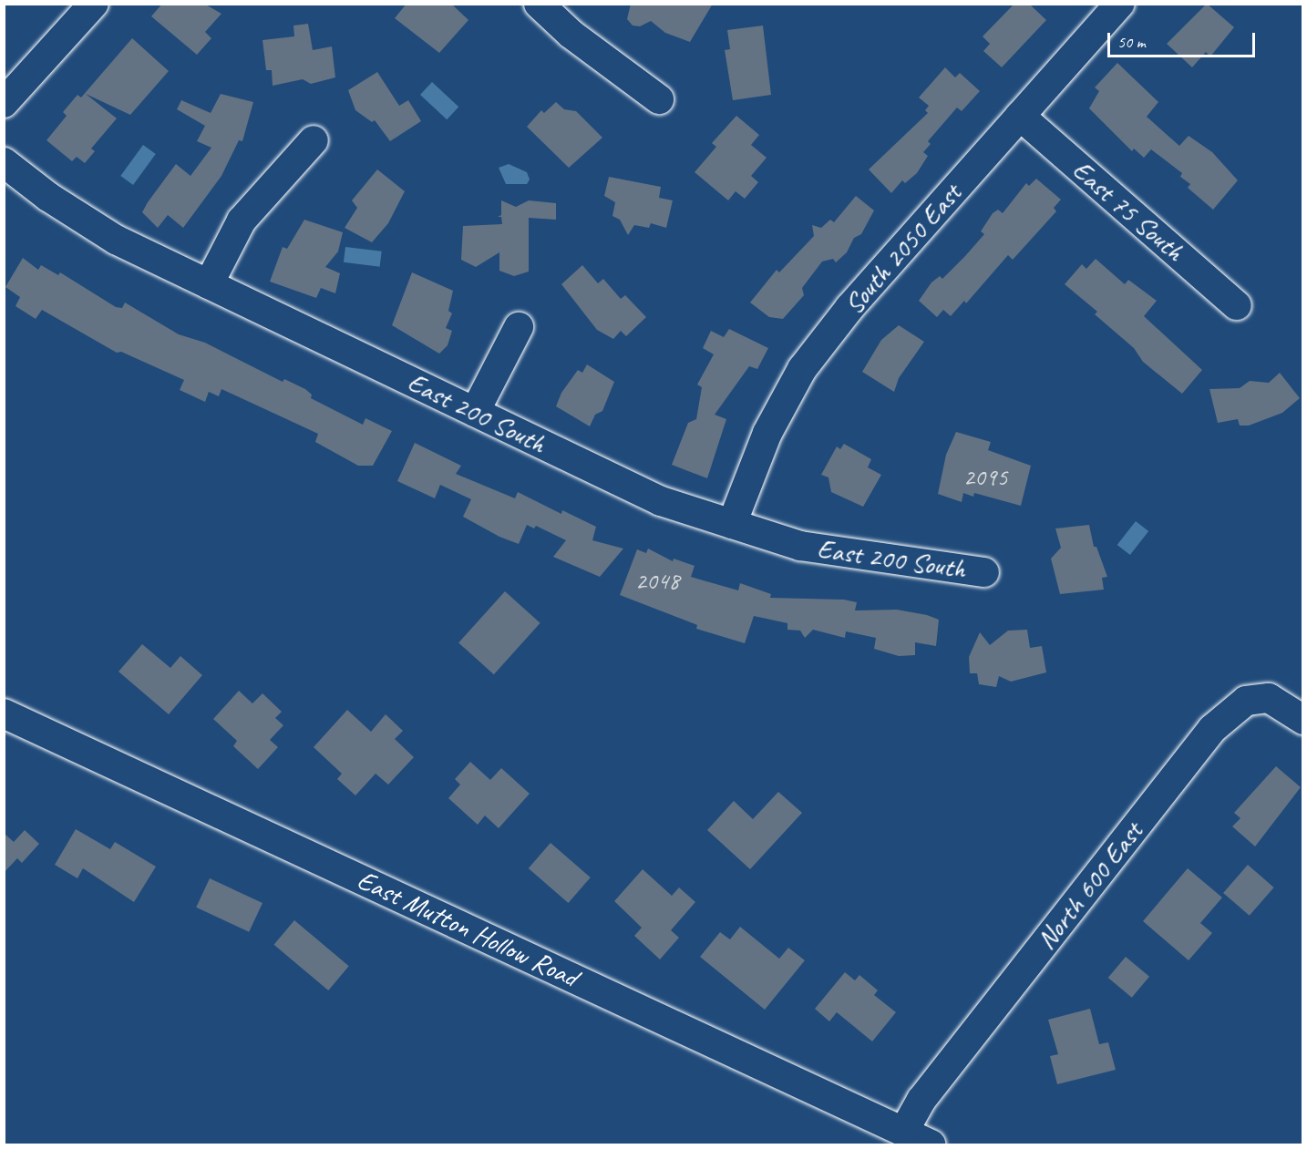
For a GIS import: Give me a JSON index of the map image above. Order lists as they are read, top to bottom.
{
  "streets": {
    "street": [
      "East 75 South",
      "South 2050 East",
      "East 200 South",
      "North 600 East",
      "East Mutton Hollow Road"
    ]
  },
  "crossings": [
    ["East 75 South", "South 2050 East"],
    ["South 2050 East", "East 200 South"],
    ["North 600 East", "East Mutton Hollow Road"]
  ],
  "house_numbers": ["2095", "2048"],
  "scale_bar": "50 m"
}
